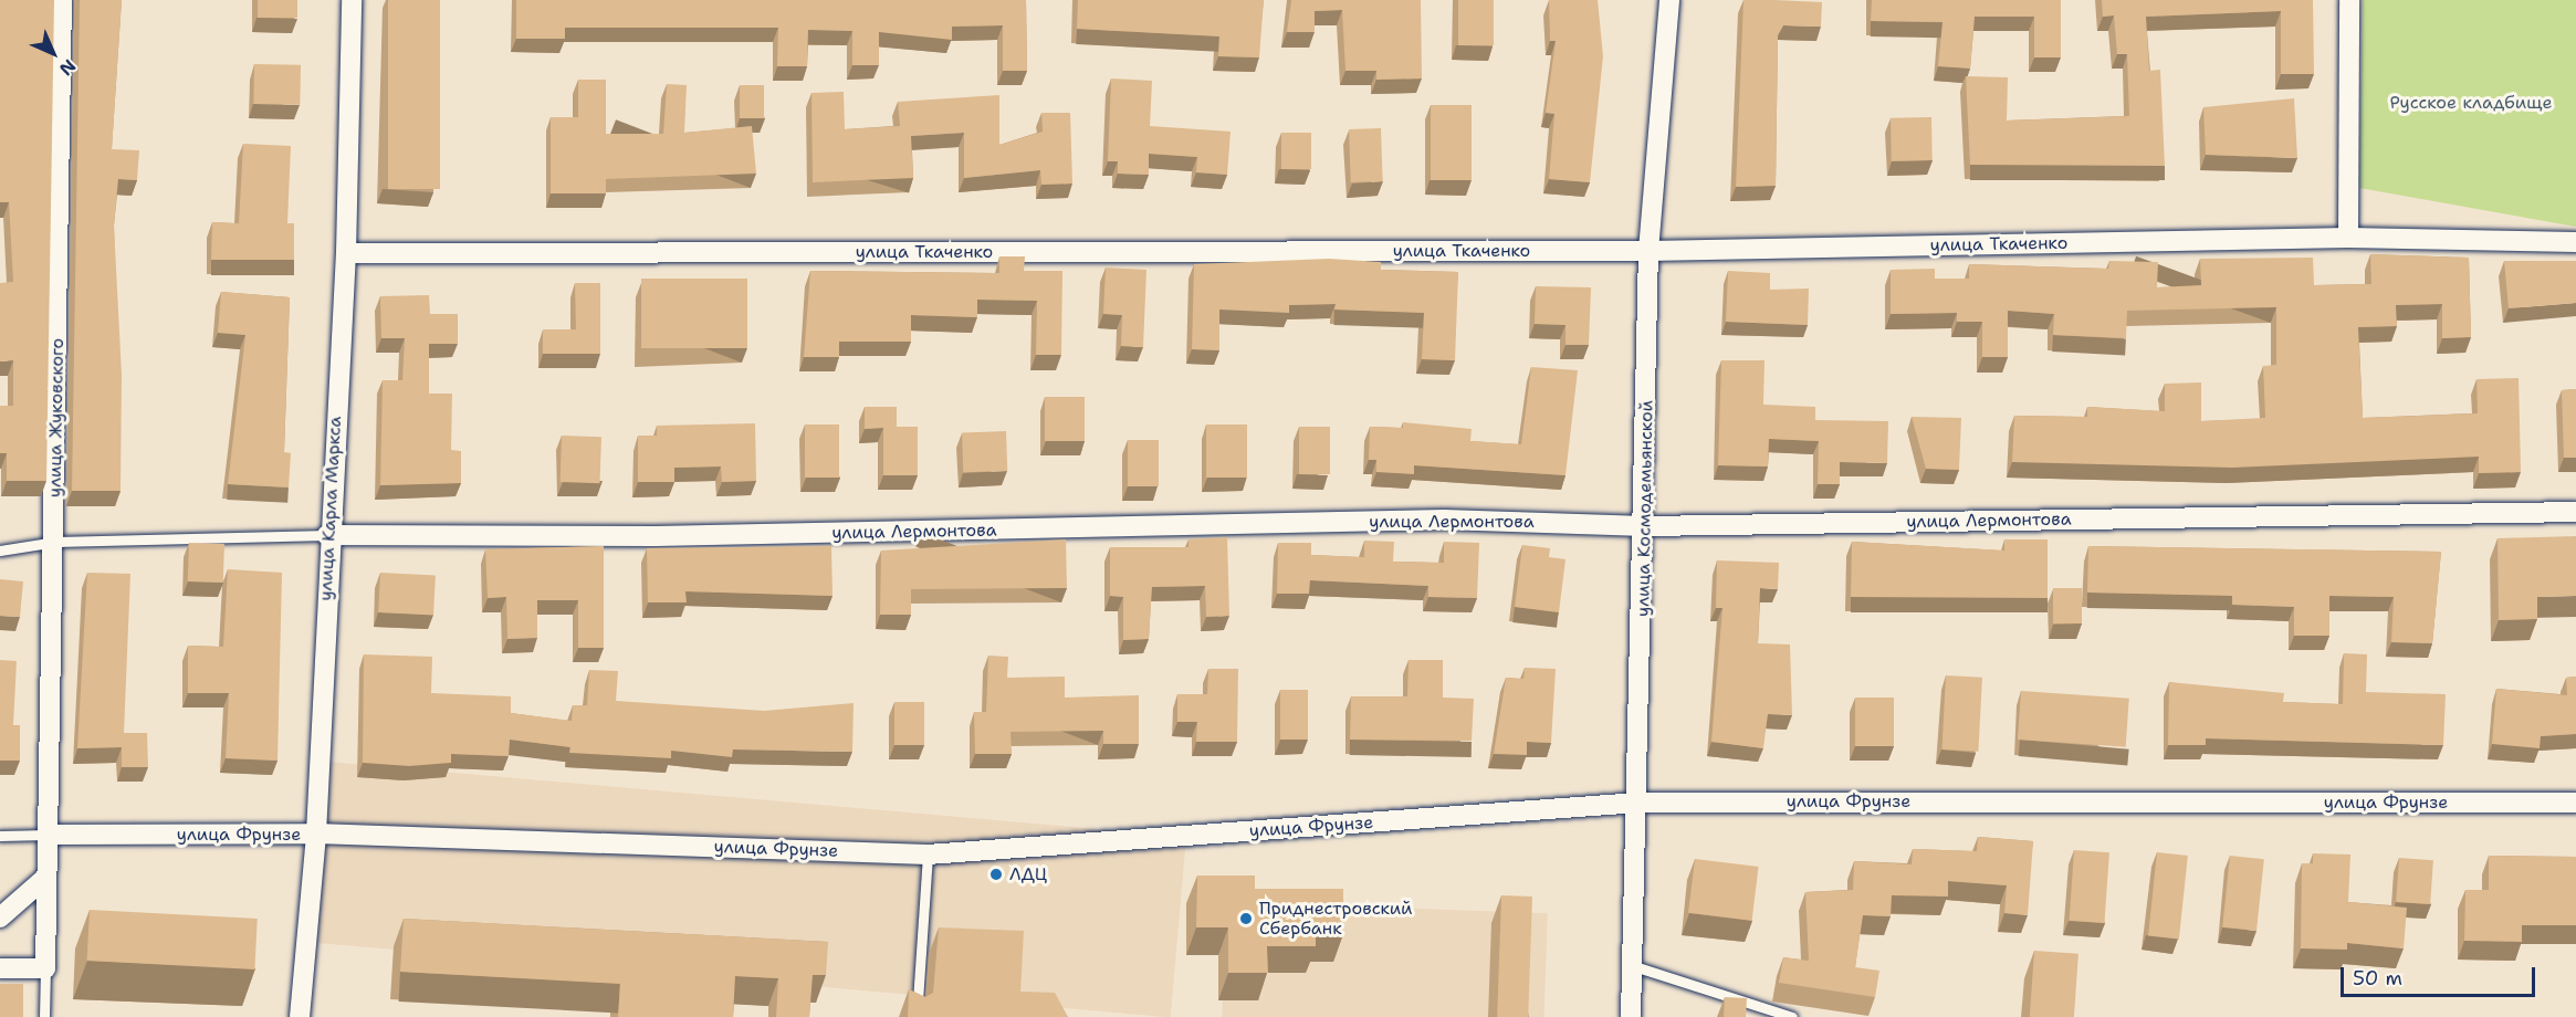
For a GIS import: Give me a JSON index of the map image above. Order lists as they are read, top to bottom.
{
  "streets": {
    "street": [
      "улица Ткаченко",
      "улица Жуковского",
      "улица Карла Маркса",
      "улица Космодемьянской",
      "улица Лермонтова",
      "улица Фрунзе"
    ]
  },
  "crossings": [
    ["улица Ткаченко", "улица Карла Маркса"],
    ["улица Ткаченко", "улица Космодемьянской"],
    ["улица Жуковского", "улица Фрунзе"],
    ["улица Карла Маркса", "улица Лермонтова"],
    ["улица Карла Маркса", "улица Фрунзе"],
    ["улица Космодемьянской", "улица Лермонтова"],
    ["улица Космодемьянской", "улица Фрунзе"]
  ],
  "parks": ["Русское кладбище"],
  "places": ["ЛДЦ", "Приднестровский Сбербанк"],
  "scale_bar": "50 m",
  "north": "bottom right"
}
